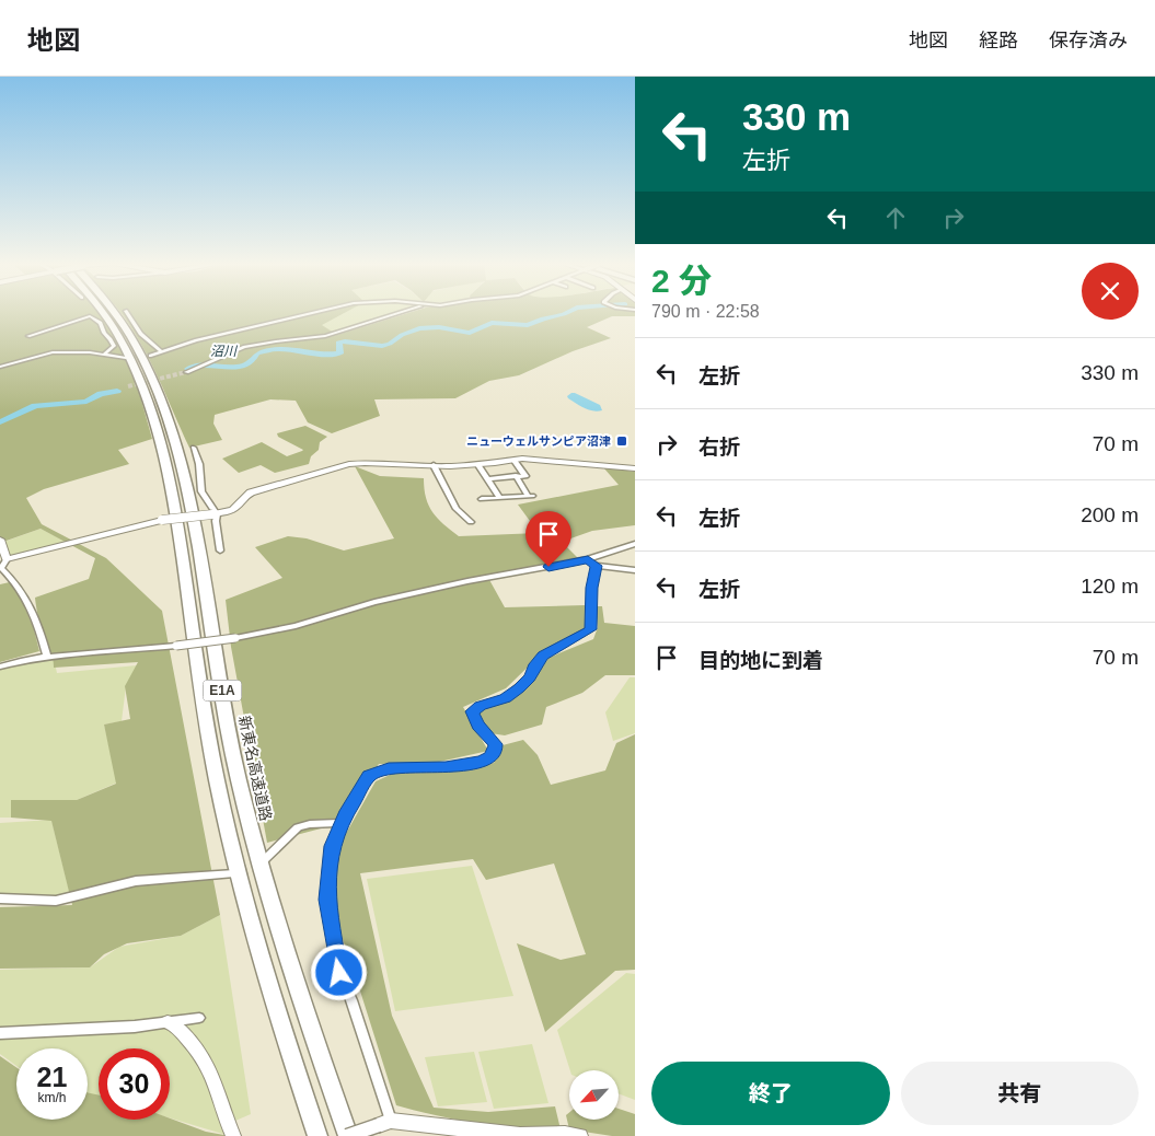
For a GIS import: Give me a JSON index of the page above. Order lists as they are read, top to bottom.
{
  "streets": {
    "highway": ["E1A", "新東名高速道路"]
  },
  "water": ["沼川"],
  "places": {
    "transit": ["ニューウェルサンピア沼津"]
  },
  "north": "bottom left",
  "page": {
    "header": "地図",
    "nav": ["地図", "経路", "保存済み"],
    "turn": ["330 m", "左折"],
    "heading": ["2 分", "790 m · 22:58"],
    "list": [
      {
        "name": "左折",
        "value": "330 m"
      },
      {
        "name": "右折",
        "value": "70 m"
      },
      {
        "name": "左折",
        "value": "200 m"
      },
      {
        "name": "左折",
        "value": "120 m"
      },
      {
        "name": "目的地に到着",
        "value": "70 m"
      }
    ],
    "speed": "21 km/h",
    "limit": "30",
    "buttons": ["終了", "共有"]
  }
}
